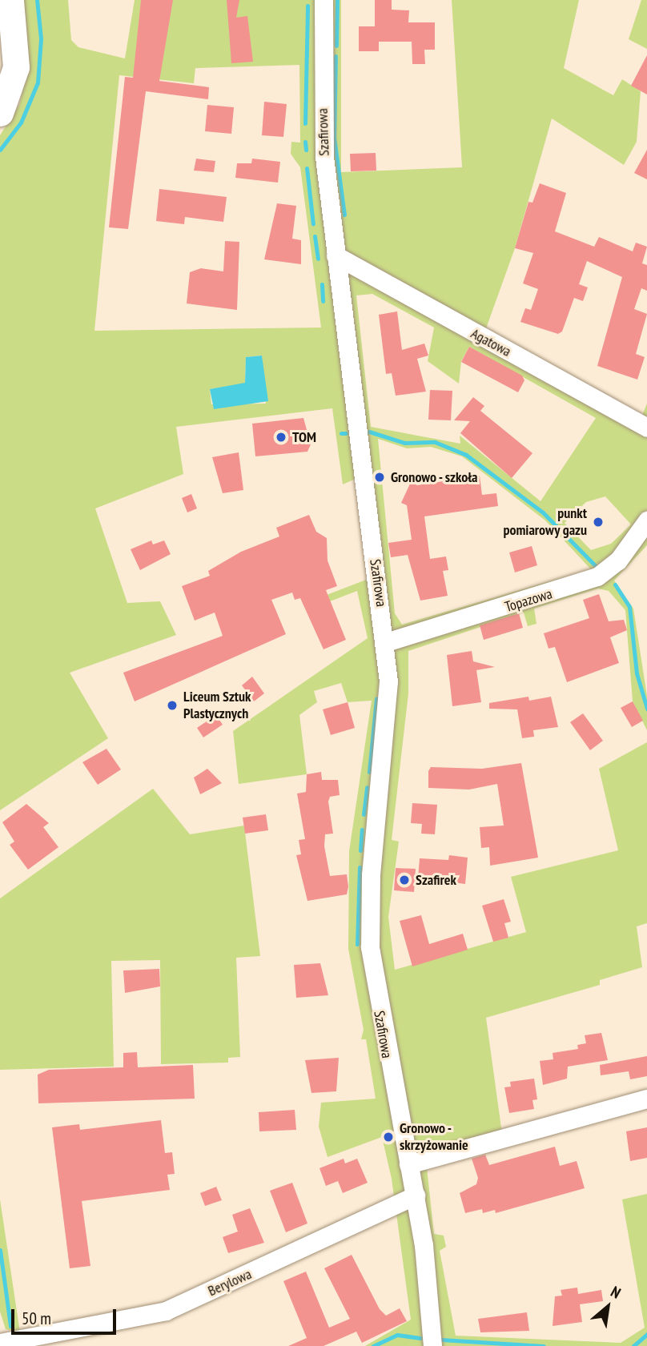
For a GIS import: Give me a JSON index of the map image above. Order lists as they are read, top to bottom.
{
  "streets": {
    "street": [
      "Szafirowa",
      "Agatowa",
      "Topazowa",
      "Berylowa"
    ]
  },
  "crossings": [
    ["Szafirowa", "Agatowa"],
    ["Szafirowa", "Topazowa"],
    ["Szafirowa", "Berylowa"]
  ],
  "places": [
    "TOM",
    "Gronowo - szkoła",
    "punkt pomiarowy gazu",
    "Liceum Sztuk Plastycznych",
    "Szafirek",
    "Gronowo - skrzyżowanie"
  ],
  "scale_bar": "50 m",
  "north": "top right"
}
